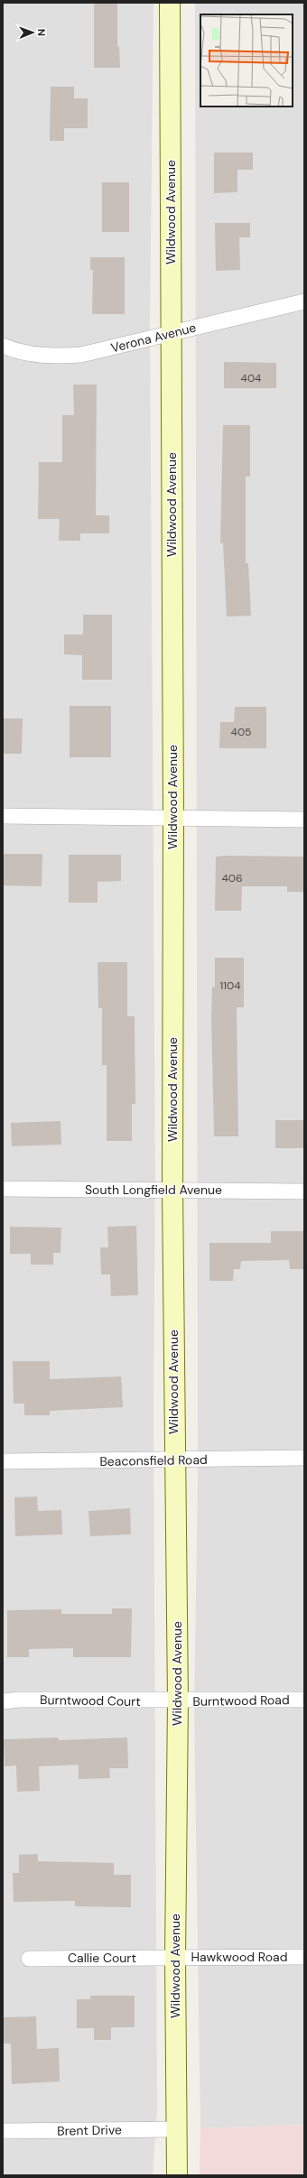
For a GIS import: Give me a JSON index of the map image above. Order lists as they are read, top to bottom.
{
  "streets": {
    "street": [
      "Wildwood Avenue",
      "Verona Avenue",
      "South Longfield Avenue",
      "Beaconsfield Road",
      "Burntwood Court",
      "Burntwood Road",
      "Hawkwood Road",
      "Callie Court",
      "Brent Drive"
    ]
  },
  "crossings": [
    ["Wildwood Avenue", "Verona Avenue"],
    ["Wildwood Avenue", "South Longfield Avenue"],
    ["Wildwood Avenue", "Beaconsfield Road"],
    ["Wildwood Avenue", "Burntwood Court"],
    ["Wildwood Avenue", "Burntwood Road"],
    ["Wildwood Avenue", "Hawkwood Road"],
    ["Wildwood Avenue", "Callie Court"],
    ["Wildwood Avenue", "Brent Drive"],
    ["Burntwood Court", "Burntwood Road"],
    ["Hawkwood Road", "Callie Court"]
  ],
  "house_numbers": [
    "404",
    "405",
    "406",
    "1104"
  ],
  "north": "right"
}
